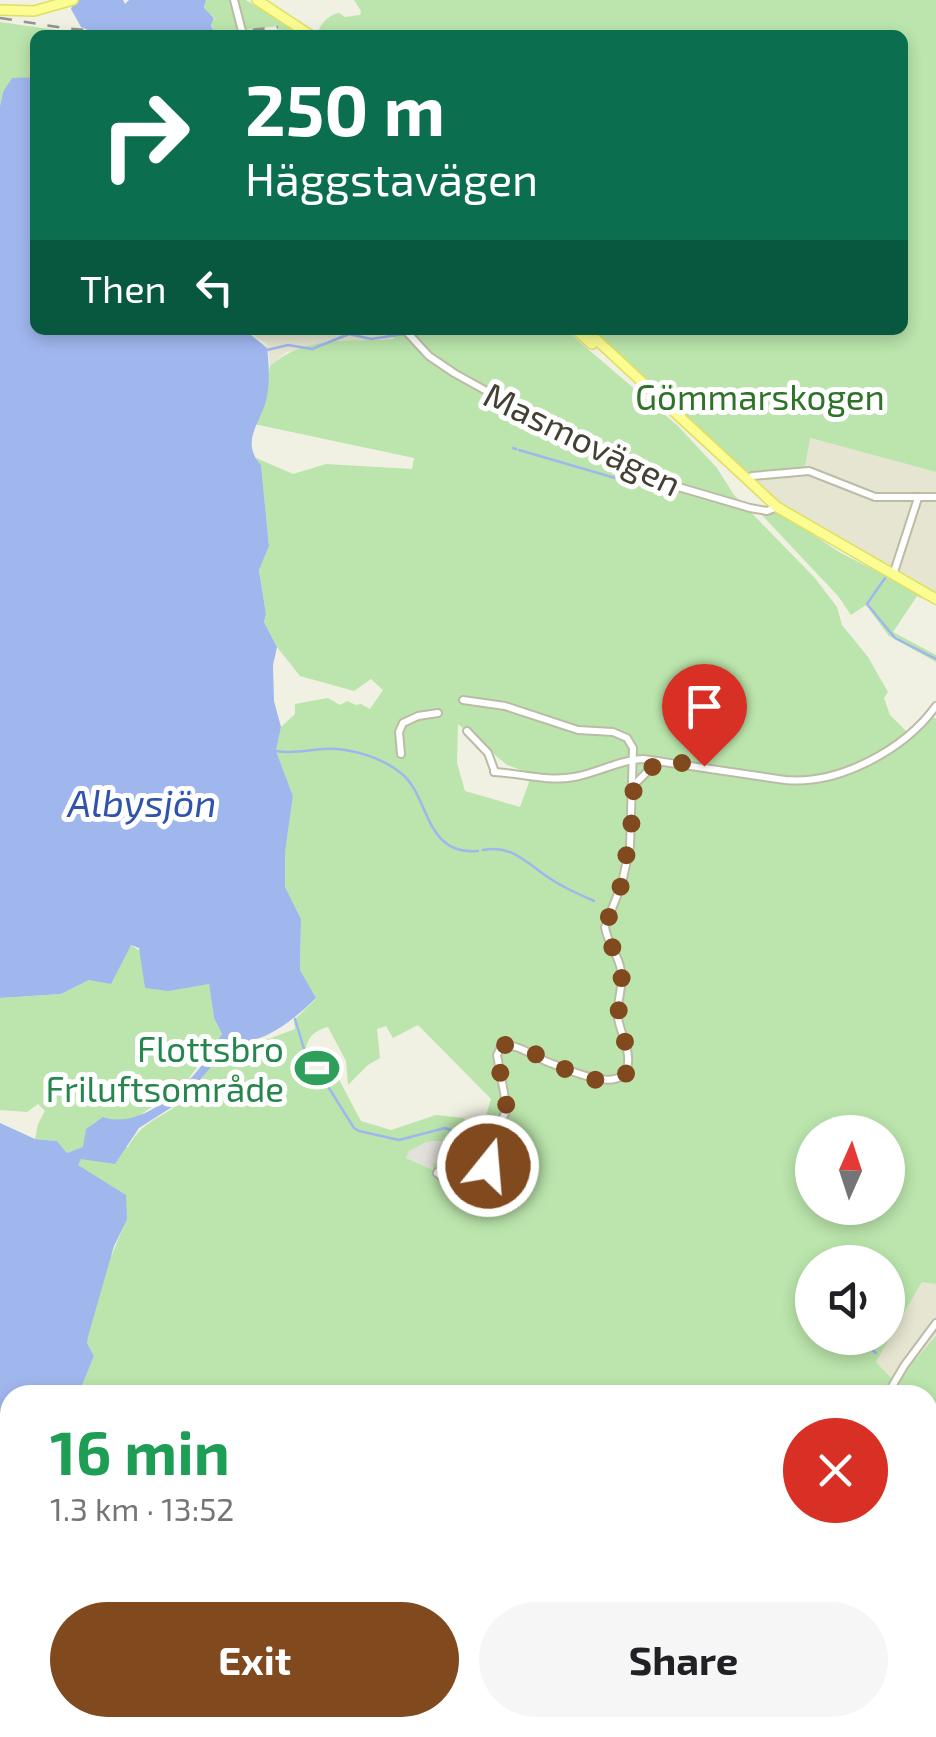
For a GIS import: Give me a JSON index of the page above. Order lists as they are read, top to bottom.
{
  "streets": {
    "street": ["Masmovägen"]
  },
  "water": ["Albysjön"],
  "parks": ["Gömmarskogen"],
  "places": {
    "sports": ["Flottsbro Friluftsområde"]
  },
  "north": "top",
  "page": {
    "turn": ["250 m", "Häggstavägen"],
    "then": "Then",
    "heading": ["16 min", "1.3 km · 13:52"],
    "buttons": ["Exit", "Share"]
  }
}
